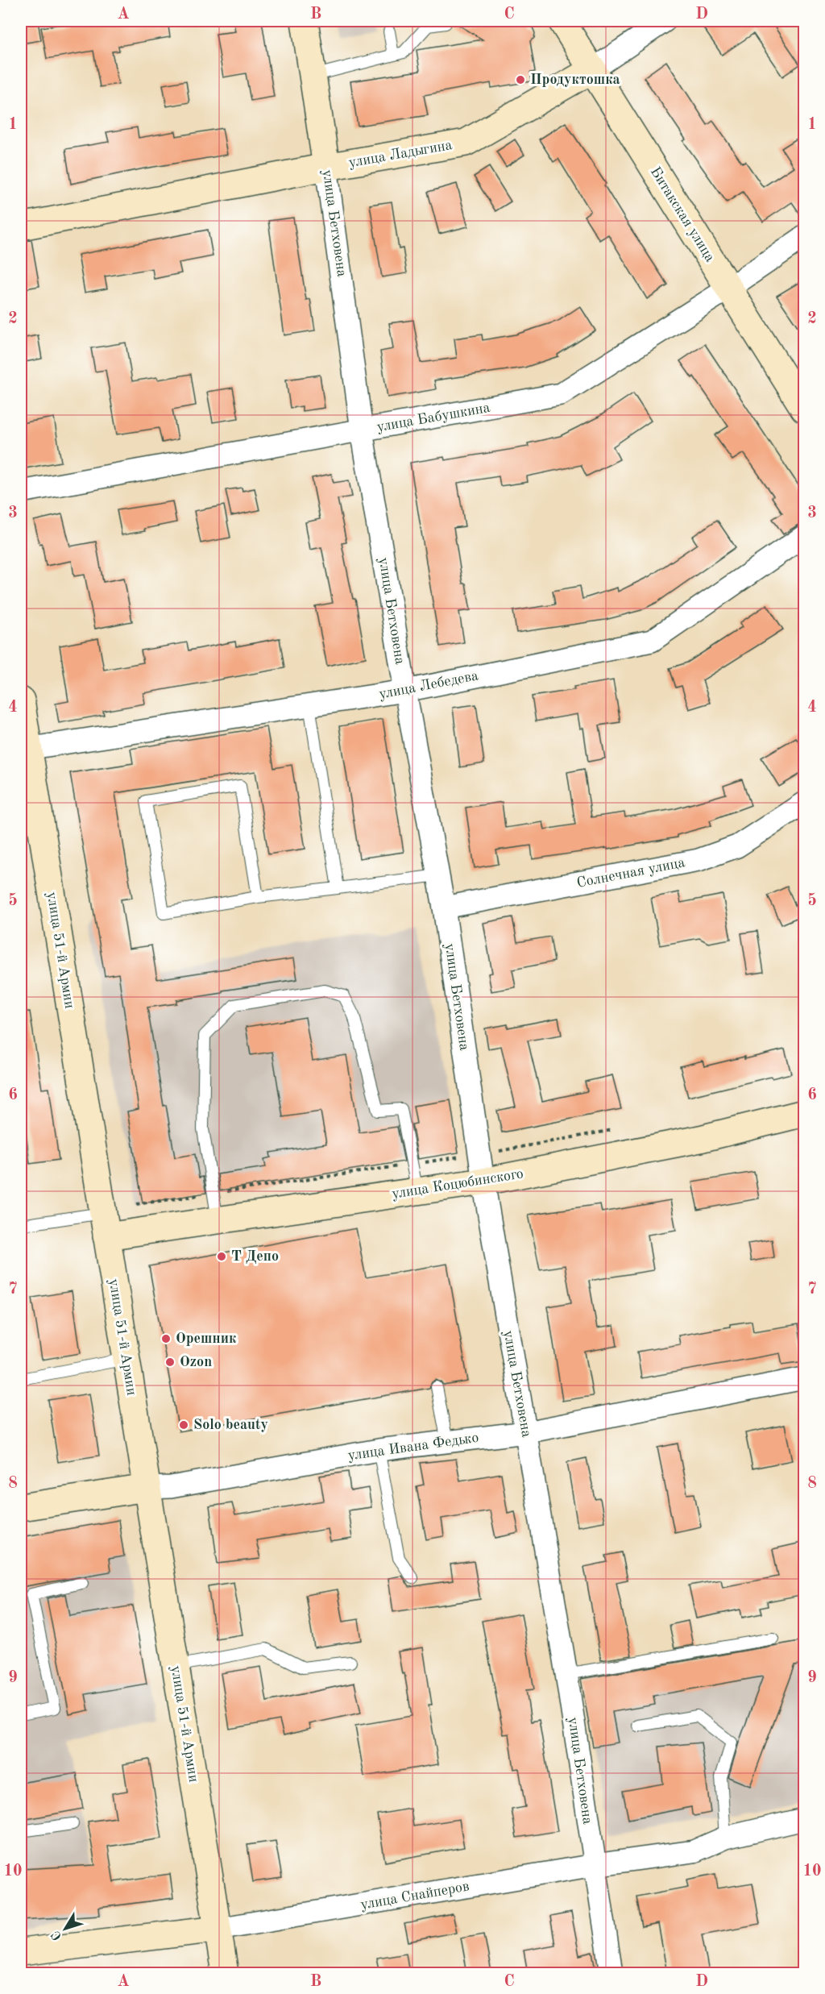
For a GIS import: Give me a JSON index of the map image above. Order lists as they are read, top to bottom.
{
  "streets": {
    "main road": [
      "улица Ладыгина",
      "Битакская улица",
      "улица Бетховена",
      "улица 51-й Армии",
      "улица Коцюбинского",
      "улица Ивана Федько",
      "улица Снайперов"
    ],
    "street": ["улица Бабушкина", "улица Лебедева", "Солнечная улица"]
  },
  "crossings": [
    ["улица Ладыгина", "Битакская улица"],
    ["улица Ладыгина", "улица Бетховена"],
    ["Битакская улица", "улица Бабушкина"],
    ["улица Бетховена", "улица Бабушкина"],
    ["улица Бетховена", "улица Лебедева"],
    ["улица Бетховена", "Солнечная улица"],
    ["улица Бетховена", "улица Коцюбинского"],
    ["улица Бетховена", "улица Ивана Федько"],
    ["улица Бетховена", "улица Снайперов"],
    ["улица Лебедева", "улица 51-й Армии"],
    ["улица 51-й Армии", "улица Коцюбинского"],
    ["улица 51-й Армии", "улица Ивана Федько"],
    ["улица 51-й Армии", "улица Снайперов"]
  ],
  "places": [
    "Продуктошка",
    "Т Депо",
    "Орешник",
    "Ozon",
    "Solo beauty"
  ],
  "north": "bottom left",
  "grid": {
    "columns": [
      "A",
      "B",
      "C",
      "D"
    ],
    "rows": [
      "1",
      "2",
      "3",
      "4",
      "5",
      "6",
      "7",
      "8",
      "9",
      "10"
    ]
  }
}
